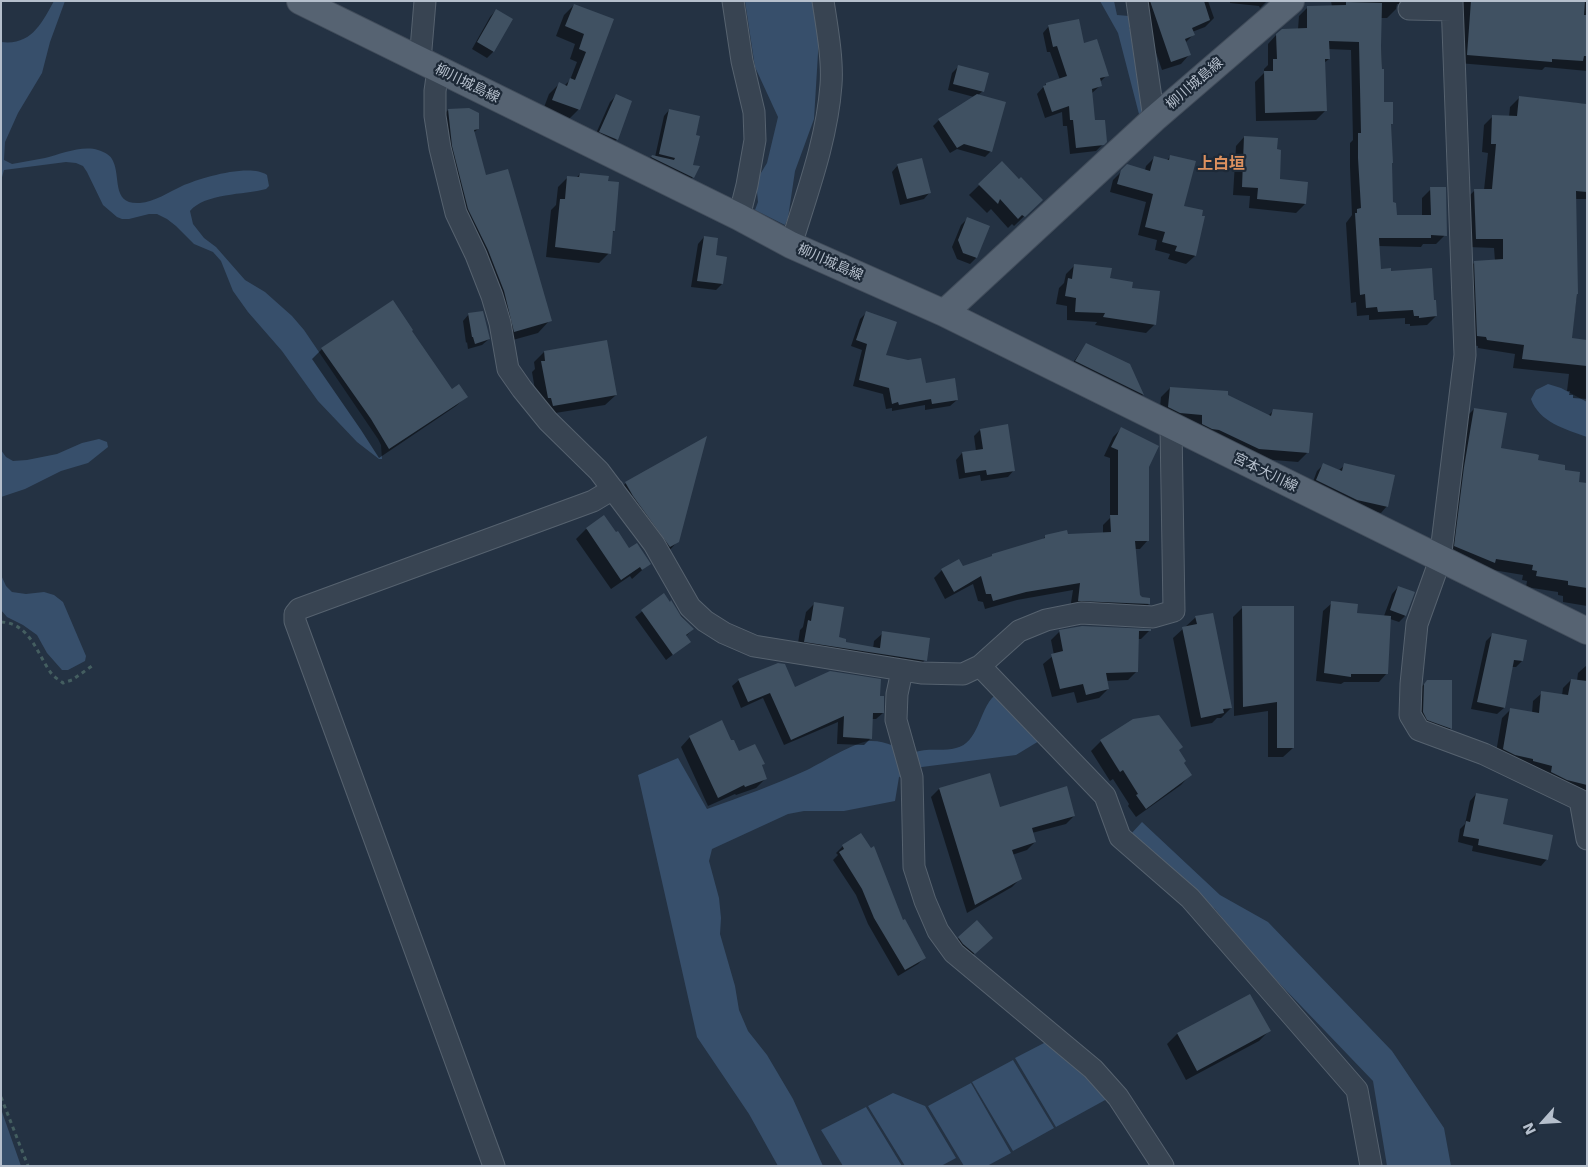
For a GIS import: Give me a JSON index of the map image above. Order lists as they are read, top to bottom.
{
  "streets": {
    "main road": ["柳川城島線", "宮本大川線"]
  },
  "crossings": [
    ["柳川城島線", "宮本大川線"]
  ],
  "districts": ["上白垣"],
  "north": "bottom left"
}
